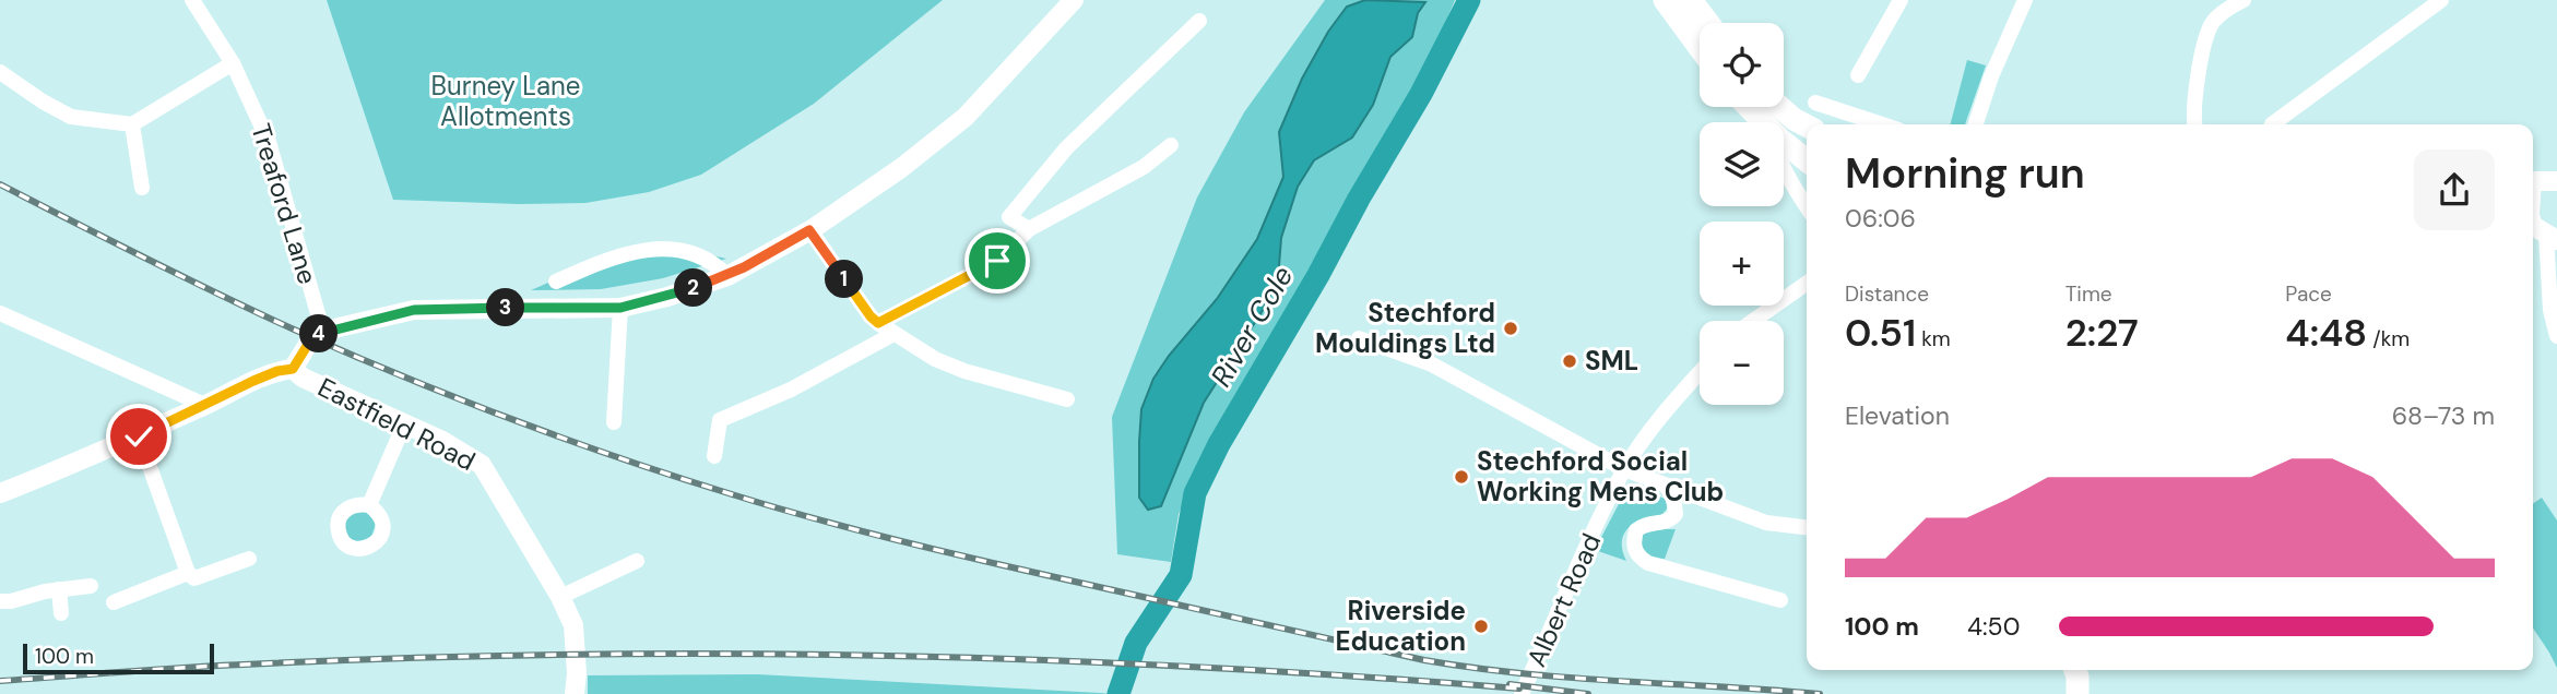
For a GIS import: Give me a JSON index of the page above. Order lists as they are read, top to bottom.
{
  "streets": {
    "street": ["Treaford Lane", "Eastfield Road", "Albert Road"]
  },
  "water": ["River Cole"],
  "parks": ["Burney Lane Allotments"],
  "places": [
    "Stechford Mouldings Ltd",
    "SML",
    "Stechford Social Working Mens Club",
    "Riverside Education"
  ],
  "scale_bar": "100 m",
  "page": {
    "map_buttons": ["+", "−"],
    "heading": ["Morning run", "06:06"],
    "stats": [
      ["Distance", "0.51 km"],
      ["Time", "2:27"],
      ["Pace", "4:48 /km"]
    ],
    "pins": [
      "1",
      "2",
      "3",
      "4"
    ],
    "chart": ["Elevation", "68–73 m"],
    "list": [
      {
        "name": "100 m",
        "note": "4:50"
      }
    ],
    "scale": "100 m"
  }
}
